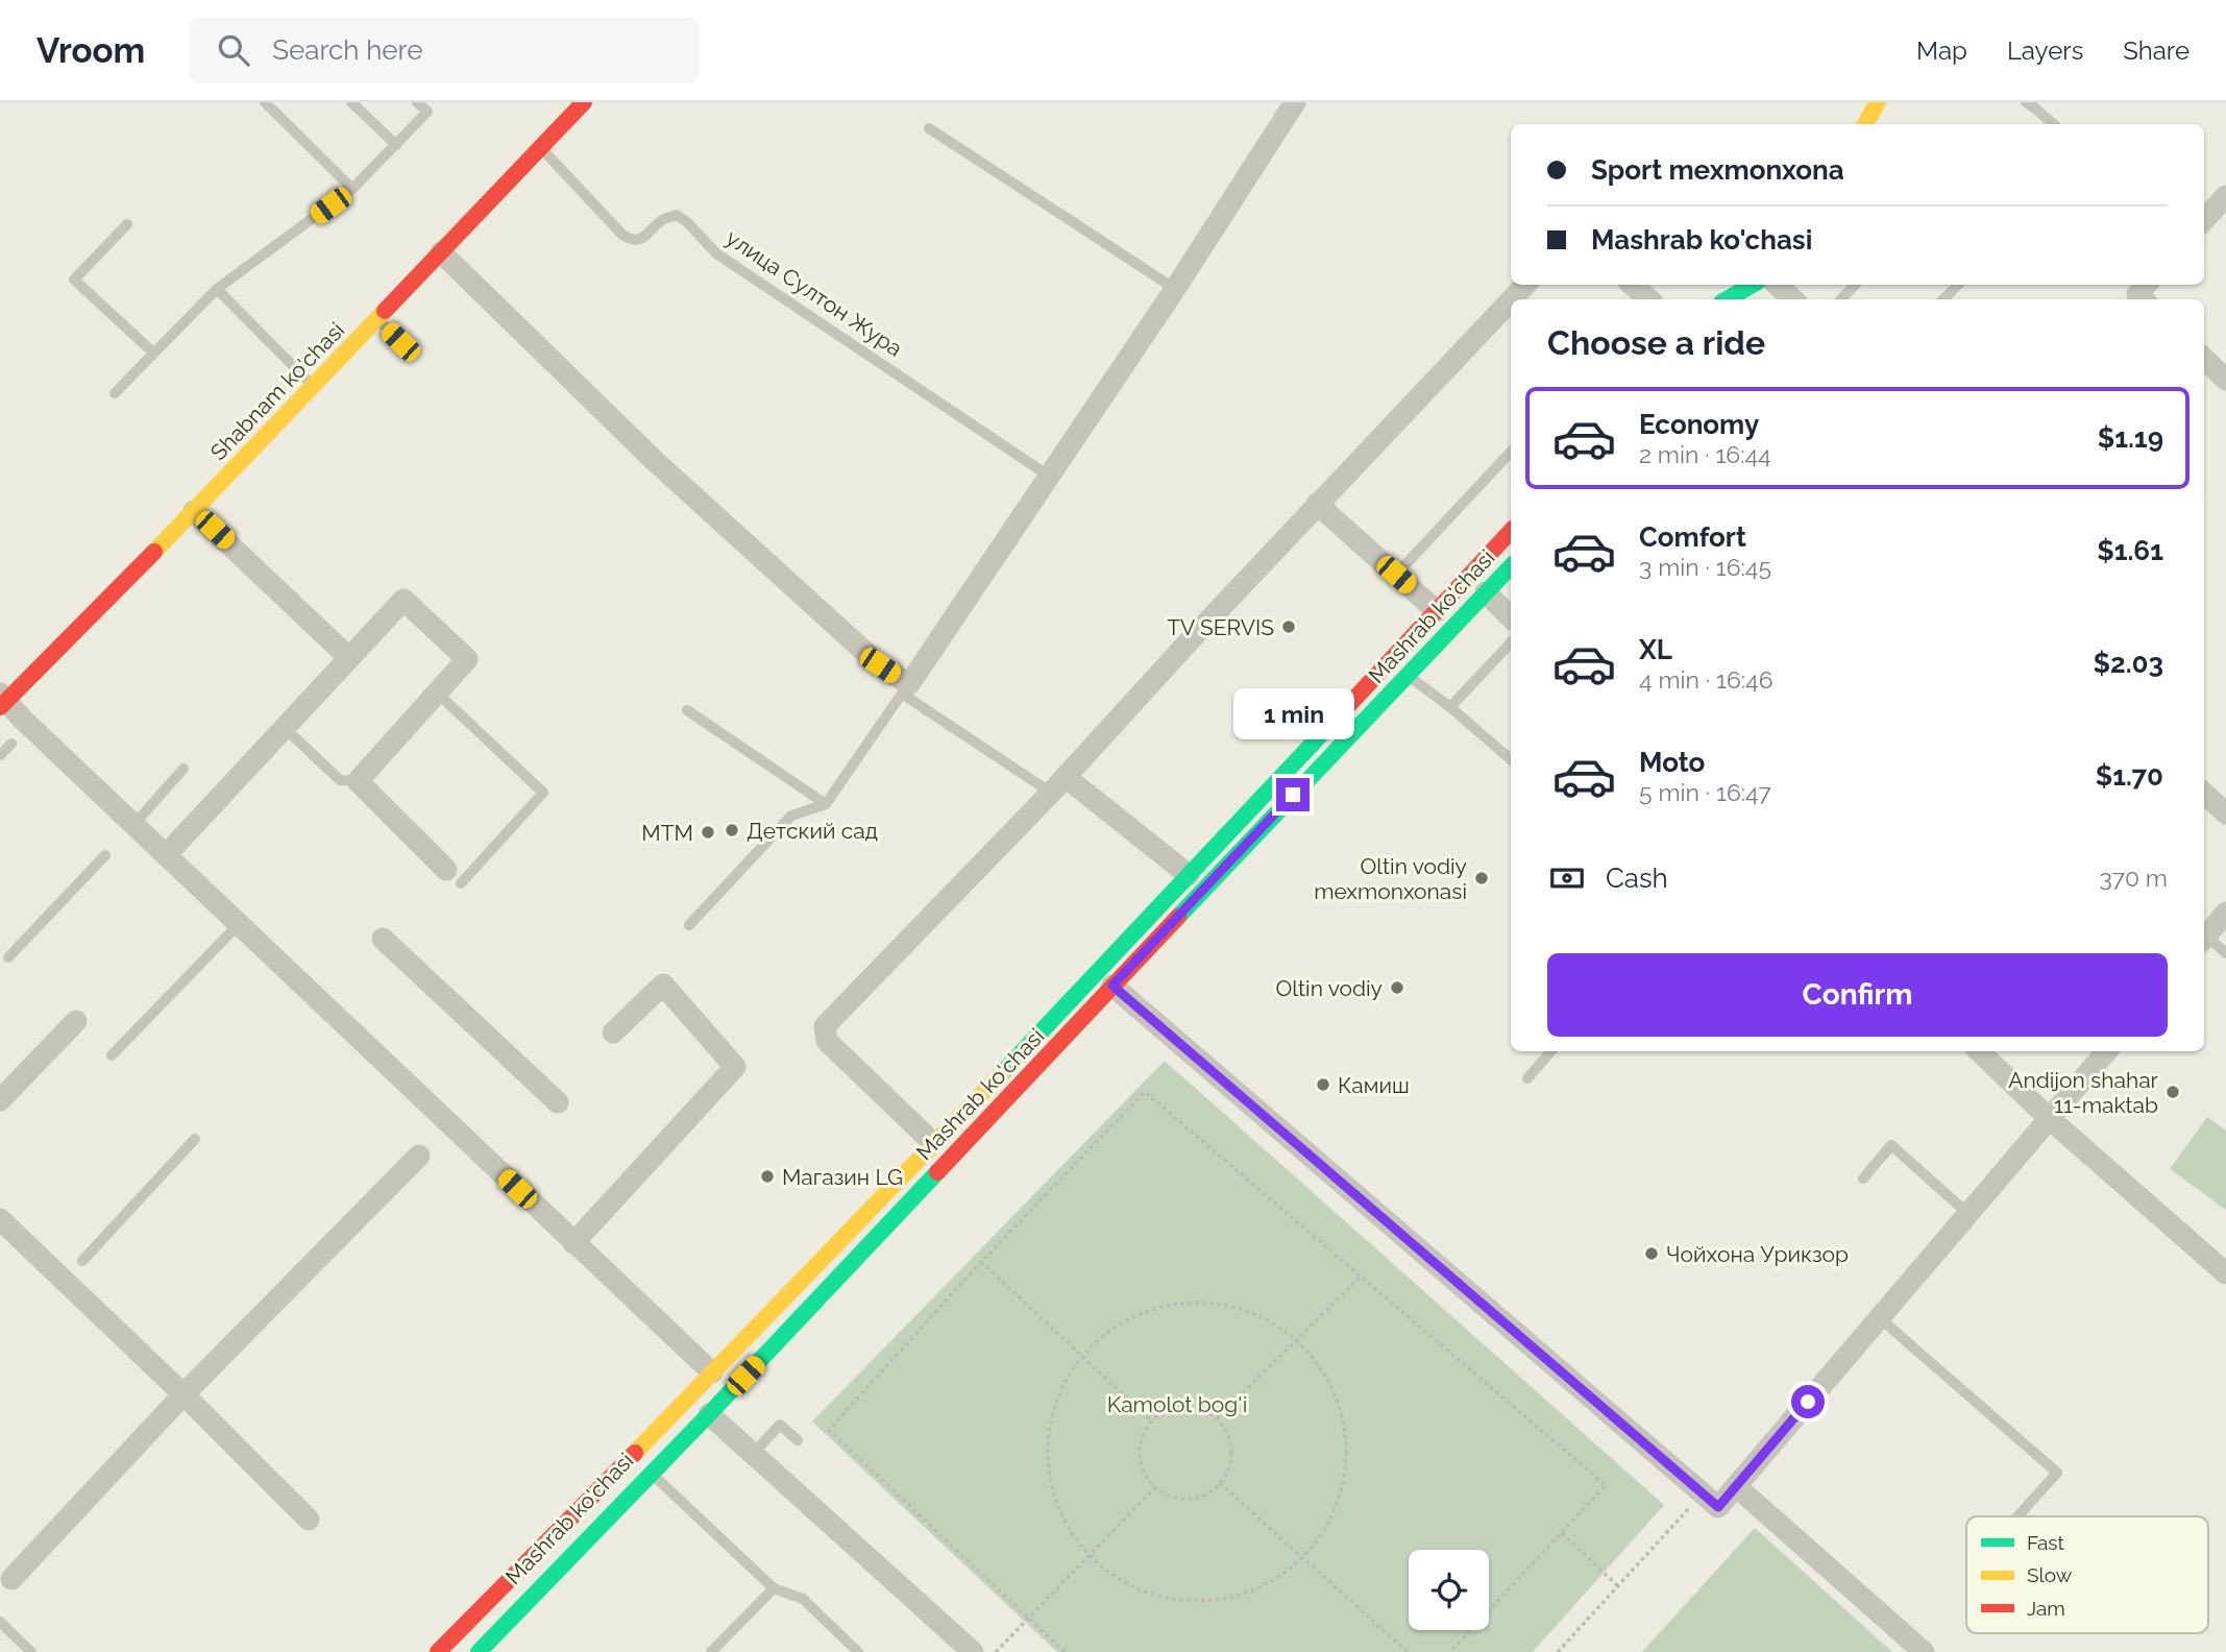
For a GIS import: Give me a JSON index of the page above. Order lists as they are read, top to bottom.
{
  "streets": {
    "main road": ["Shabnam ko'chasi", "Mashrab ko'chasi"],
    "lane": ["улица Султон Жура"]
  },
  "crossings": [
    ["улица Султон Жура", "Shabnam ko'chasi"]
  ],
  "parks": ["Kamolot bog'i"],
  "places": [
    "TV SERVIS",
    "Детский сад",
    "MTM",
    "Oltin vodiy mexmonxonasi",
    "Oltin vodiy",
    "Камиш",
    "Andijon shahar 11-maktab",
    "Магазин LG",
    "Чойхона Урикзор"
  ],
  "legend": ["Fast", "Slow", "Jam"],
  "page": {
    "header": "Vroom",
    "search": "Search here",
    "nav": ["Map", "Layers", "Share"],
    "banner": ["Sport mexmonxona", "Mashrab ko'chasi"],
    "heading": "Choose a ride",
    "list": [
      {
        "name": "Economy",
        "note": "2 min · 16:44",
        "value": "$1.19"
      },
      {
        "name": "Comfort",
        "note": "3 min · 16:45",
        "value": "$1.61"
      },
      {
        "name": "XL",
        "note": "4 min · 16:46",
        "value": "$2.03"
      },
      {
        "name": "Moto",
        "note": "5 min · 16:47",
        "value": "$1.70"
      }
    ],
    "bubble": "1 min",
    "pay": ["Cash", "370 m"],
    "buttons": "Confirm"
  }
}
